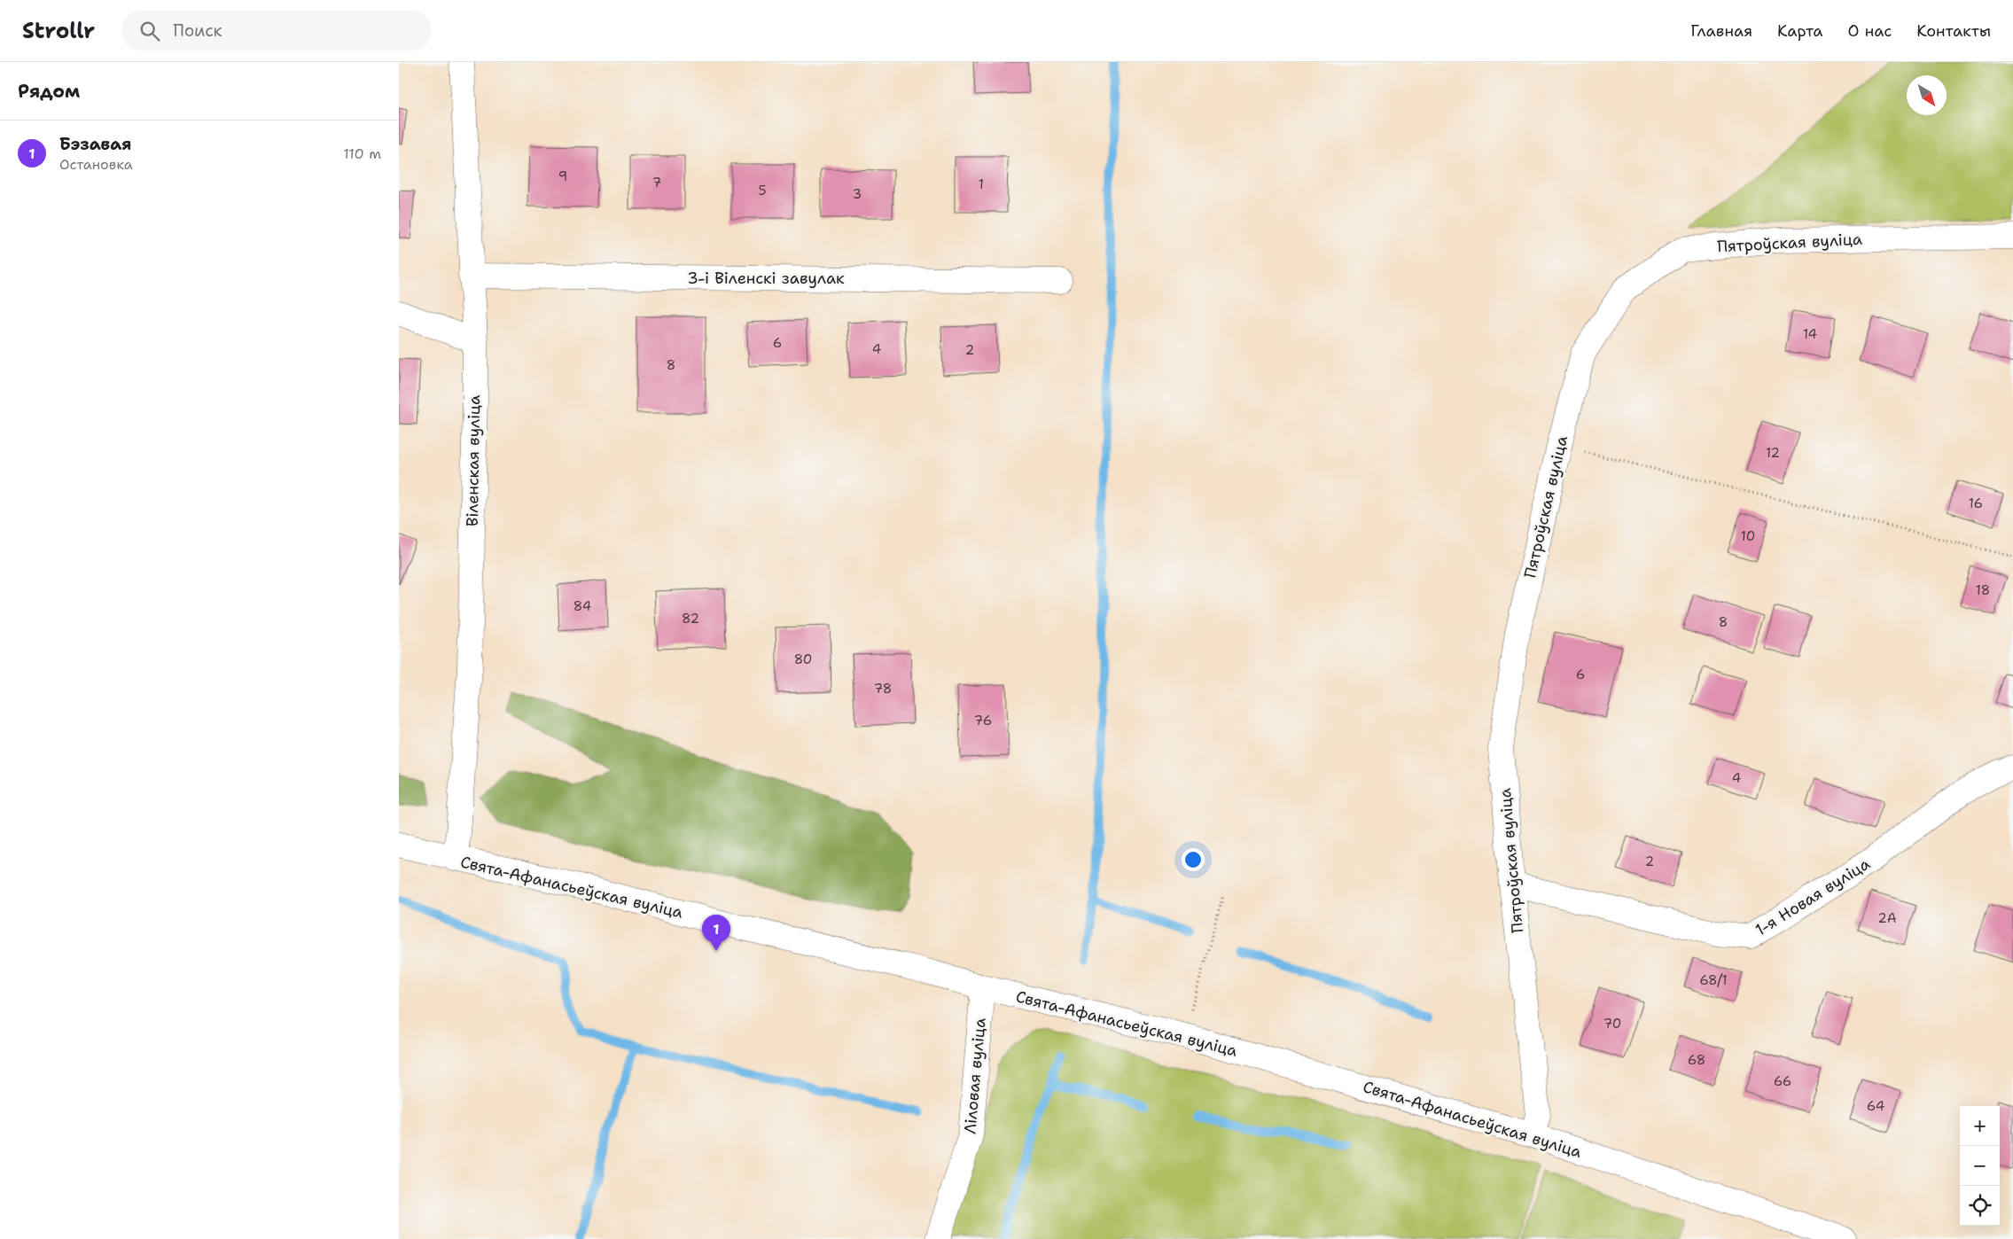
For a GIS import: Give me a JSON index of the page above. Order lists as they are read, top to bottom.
{
  "streets": {
    "street": [
      "Пятроўская вуліца",
      "3-і Віленскі завулак",
      "Віленская вуліца",
      "Свята-Афанасьеўская вуліца",
      "1-я Новая вуліца",
      "Ліловая вуліца"
    ]
  },
  "crossings": [
    ["Пятроўская вуліца", "Свята-Афанасьеўская вуліца"],
    ["Пятроўская вуліца", "1-я Новая вуліца"],
    ["3-і Віленскі завулак", "Віленская вуліца"],
    ["Віленская вуліца", "Свята-Афанасьеўская вуліца"],
    ["Свята-Афанасьеўская вуліца", "Ліловая вуліца"]
  ],
  "house_numbers": [
    "9",
    "7",
    "1",
    "5",
    "3",
    "14",
    "6",
    "4",
    "2",
    "8",
    "12",
    "16",
    "10",
    "18",
    "84",
    "82",
    "8",
    "80",
    "6",
    "78",
    "76",
    "4",
    "2",
    "2А",
    "68/1",
    "70",
    "68",
    "66",
    "64"
  ],
  "north": "bottom right",
  "page": {
    "header": "Strollr",
    "search": "Поиск",
    "nav": [
      "Главная",
      "Карта",
      "О нас",
      "Контакты"
    ],
    "heading": "Рядом",
    "list": [
      {
        "mark": "1",
        "name": "Бэзавая",
        "note": "Остановка",
        "value": "110 m"
      }
    ],
    "pins": "1",
    "map_buttons": ["+", "−"]
  }
}
